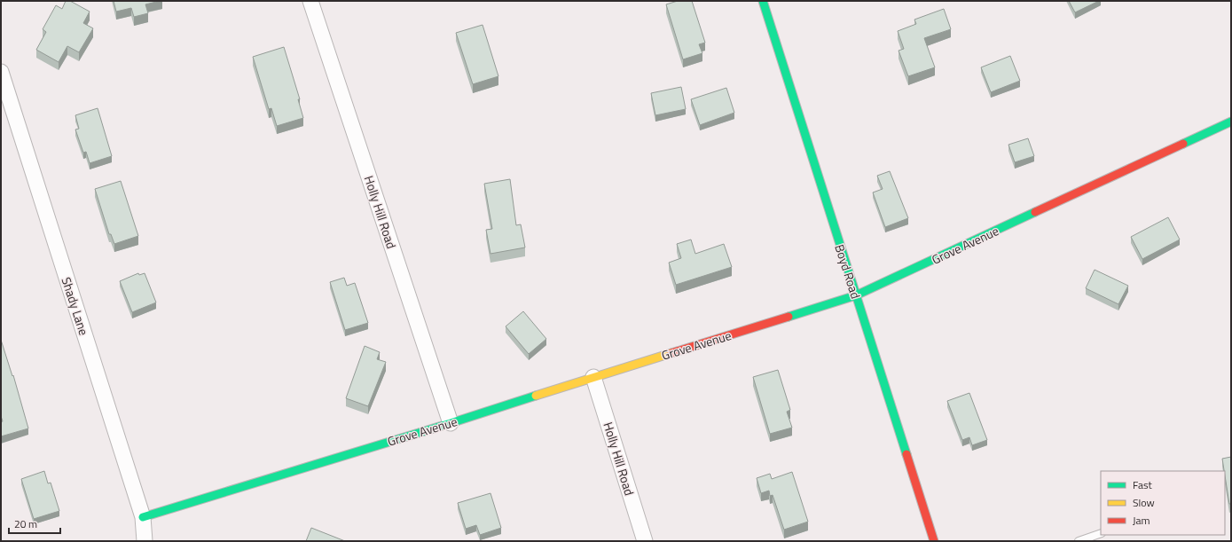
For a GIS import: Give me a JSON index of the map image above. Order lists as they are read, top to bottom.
{
  "streets": {
    "street": [
      "Holly Hill Road",
      "Grove Avenue",
      "Boyd Road",
      "Shady Lane"
    ]
  },
  "crossings": [
    ["Holly Hill Road", "Grove Avenue"],
    ["Grove Avenue", "Boyd Road"],
    ["Grove Avenue", "Shady Lane"]
  ],
  "legend": ["Fast", "Slow", "Jam"],
  "scale_bar": "20 m"
}
